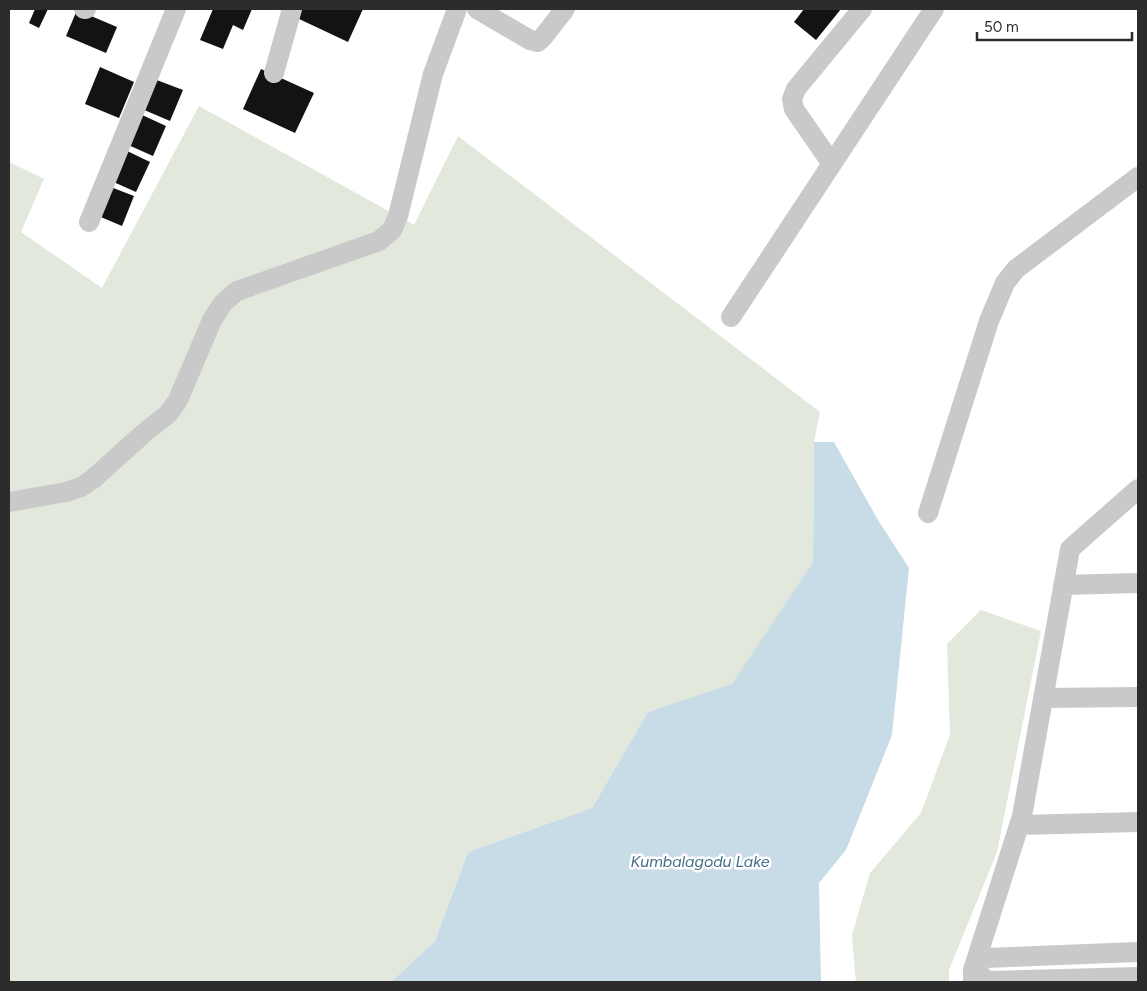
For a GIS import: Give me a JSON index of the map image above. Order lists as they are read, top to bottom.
{
  "water": ["Kumbalagodu Lake"],
  "scale_bar": "50 m"
}
